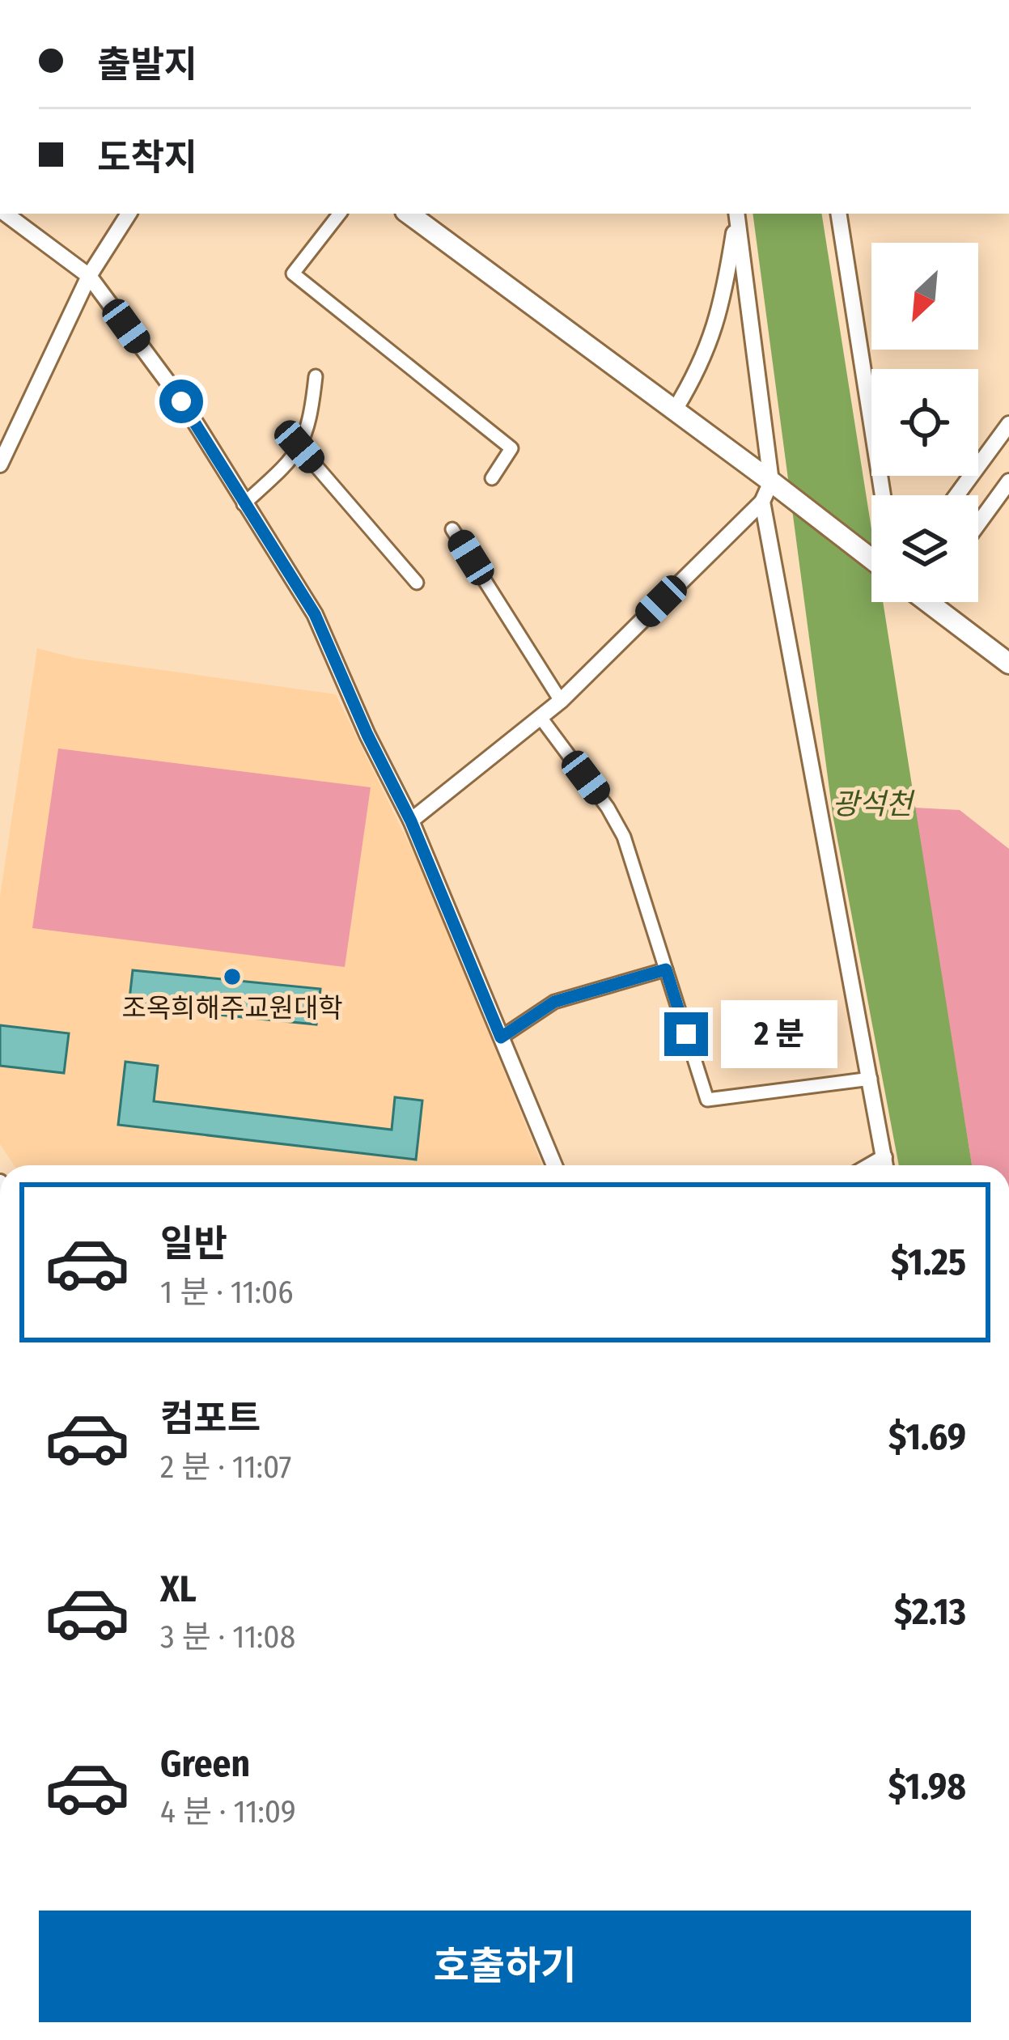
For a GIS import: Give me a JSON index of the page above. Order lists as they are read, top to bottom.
{
  "water": ["광석천"],
  "places": ["조옥희해주교원대학"],
  "north": "bottom left",
  "page": {
    "banner": ["출발지", "도착지"],
    "bubble": "2 분",
    "list": [
      {
        "name": "일반",
        "note": "1 분 · 11:06",
        "value": "$1.25"
      },
      {
        "name": "컴포트",
        "note": "2 분 · 11:07",
        "value": "$1.69"
      },
      {
        "name": "XL",
        "note": "3 분 · 11:08",
        "value": "$2.13"
      },
      {
        "name": "Green",
        "note": "4 분 · 11:09",
        "value": "$1.98"
      }
    ],
    "buttons": "호출하기"
  }
}
